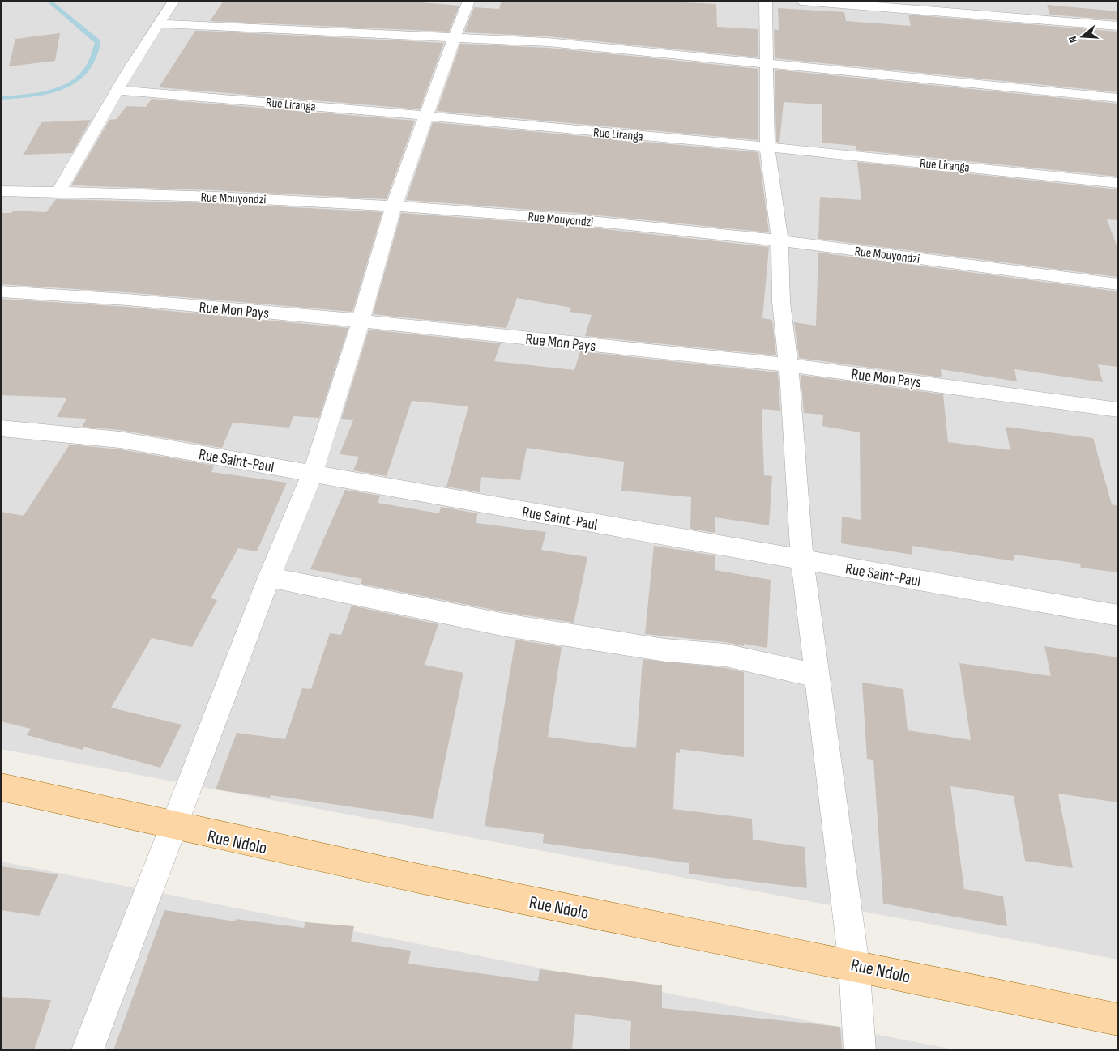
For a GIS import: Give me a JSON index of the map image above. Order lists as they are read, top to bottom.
{
  "streets": {
    "main road": ["Rue Ndolo"],
    "street": [
      "Rue Liranga",
      "Rue Mouyondzi",
      "Rue Mon Pays",
      "Rue Saint-Paul"
    ]
  },
  "north": "left"
}
